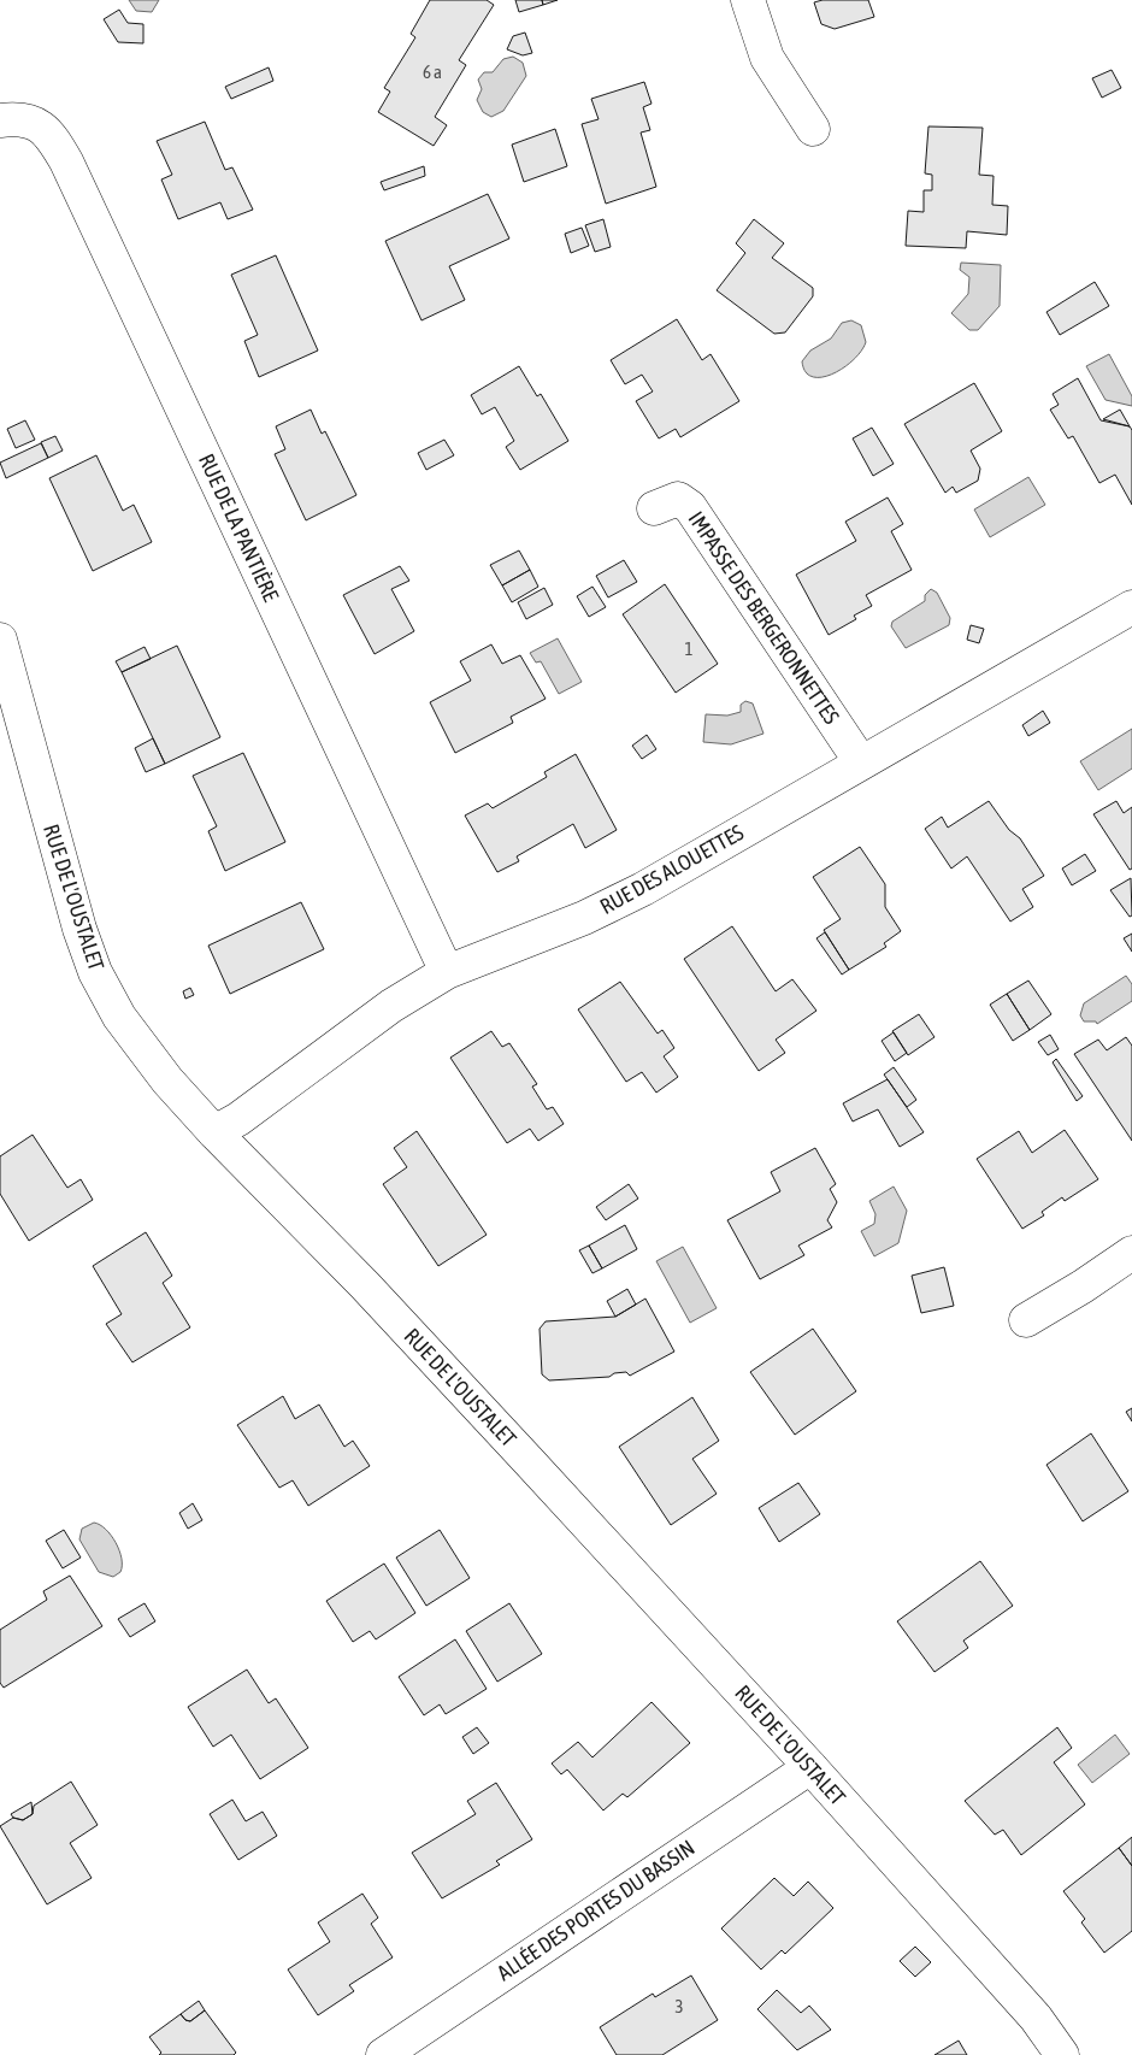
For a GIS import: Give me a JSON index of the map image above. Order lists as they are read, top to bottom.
{
  "streets": {
    "street": [
      "RUE DE LA PANTIÈRE",
      "IMPASSE DES BERGERONNETTES",
      "RUE DES ALOUETTES",
      "RUE DE L'OUSTALET",
      "ALLÉE DES PORTES DU BASSIN"
    ]
  },
  "crossings": [
    ["RUE DE LA PANTIÈRE", "RUE DES ALOUETTES"],
    ["IMPASSE DES BERGERONNETTES", "RUE DES ALOUETTES"],
    ["RUE DES ALOUETTES", "RUE DE L'OUSTALET"],
    ["RUE DE L'OUSTALET", "ALLÉE DES PORTES DU BASSIN"]
  ],
  "house_numbers": ["6 a", "1", "3"]
}
